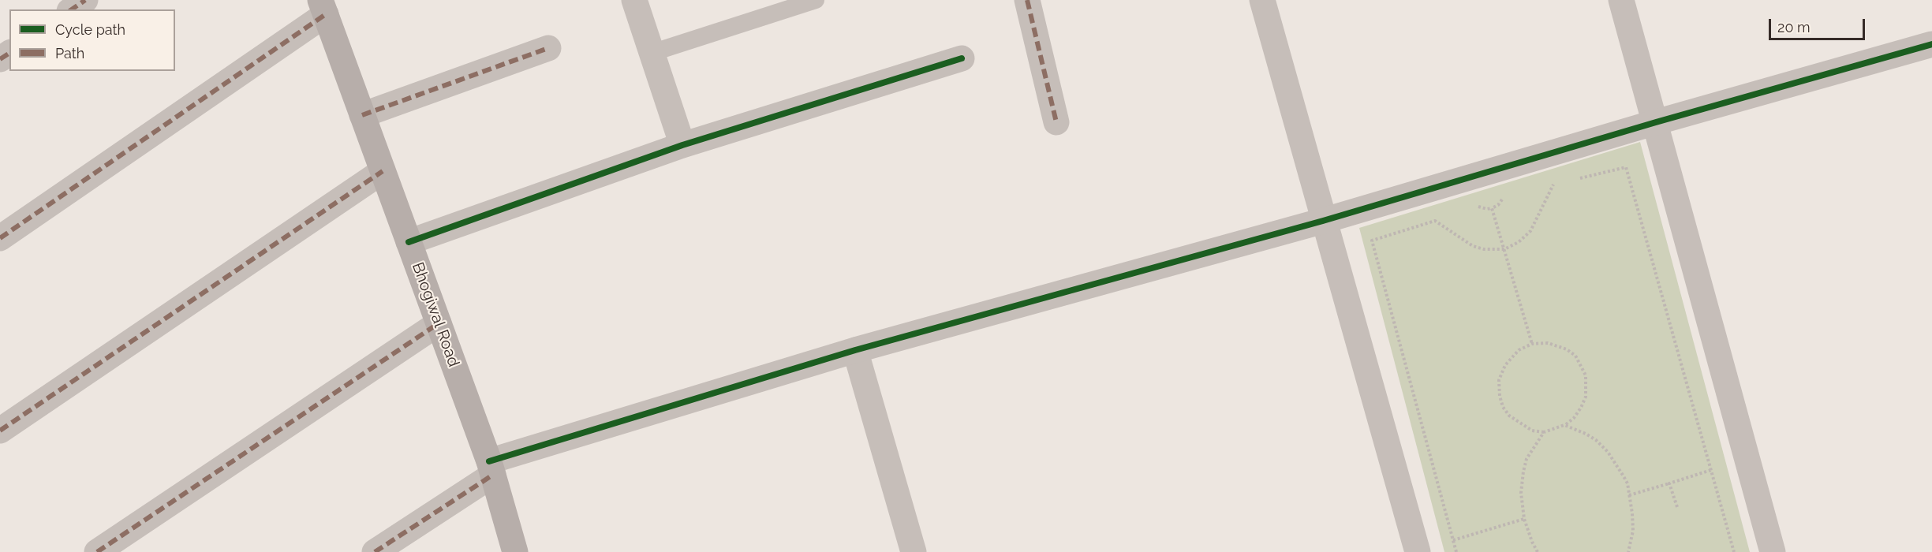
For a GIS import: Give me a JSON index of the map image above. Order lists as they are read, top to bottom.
{
  "streets": {
    "main road": ["Bhogiwal Road"]
  },
  "legend": ["Cycle path", "Path"],
  "scale_bar": "20 m"
}
